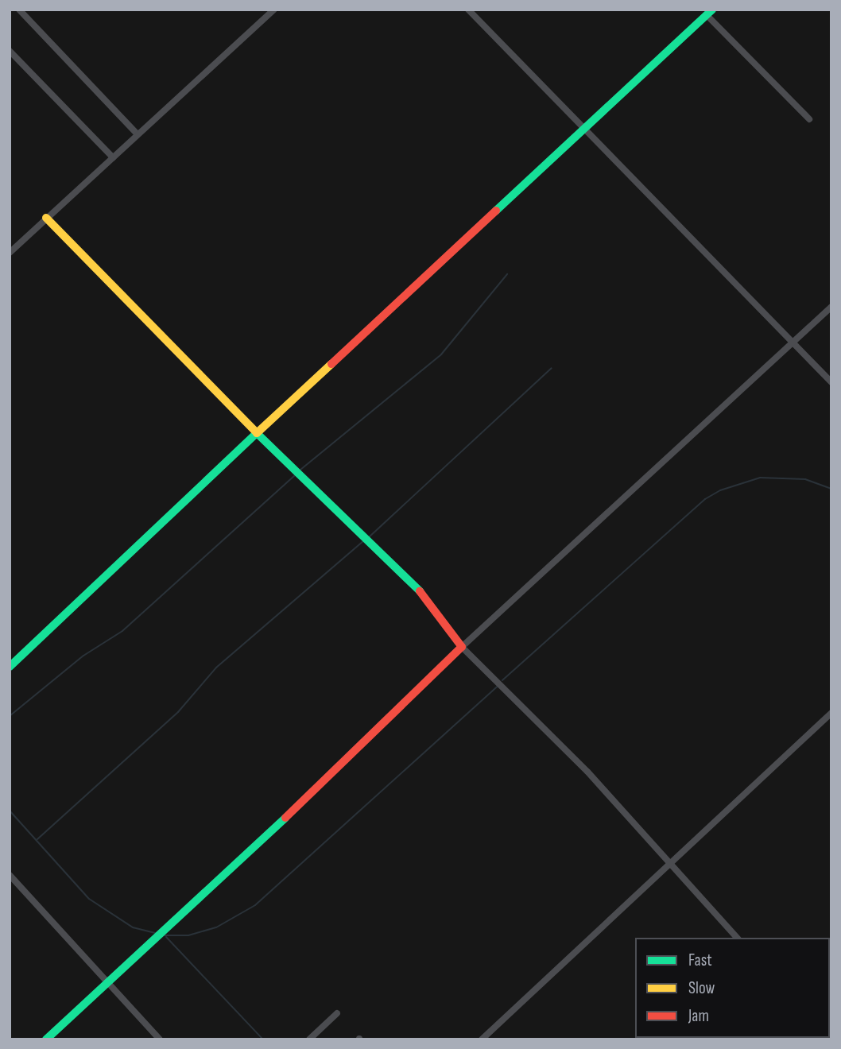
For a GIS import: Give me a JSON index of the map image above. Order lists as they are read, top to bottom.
{
  "legend": ["Fast", "Slow", "Jam"]
}
